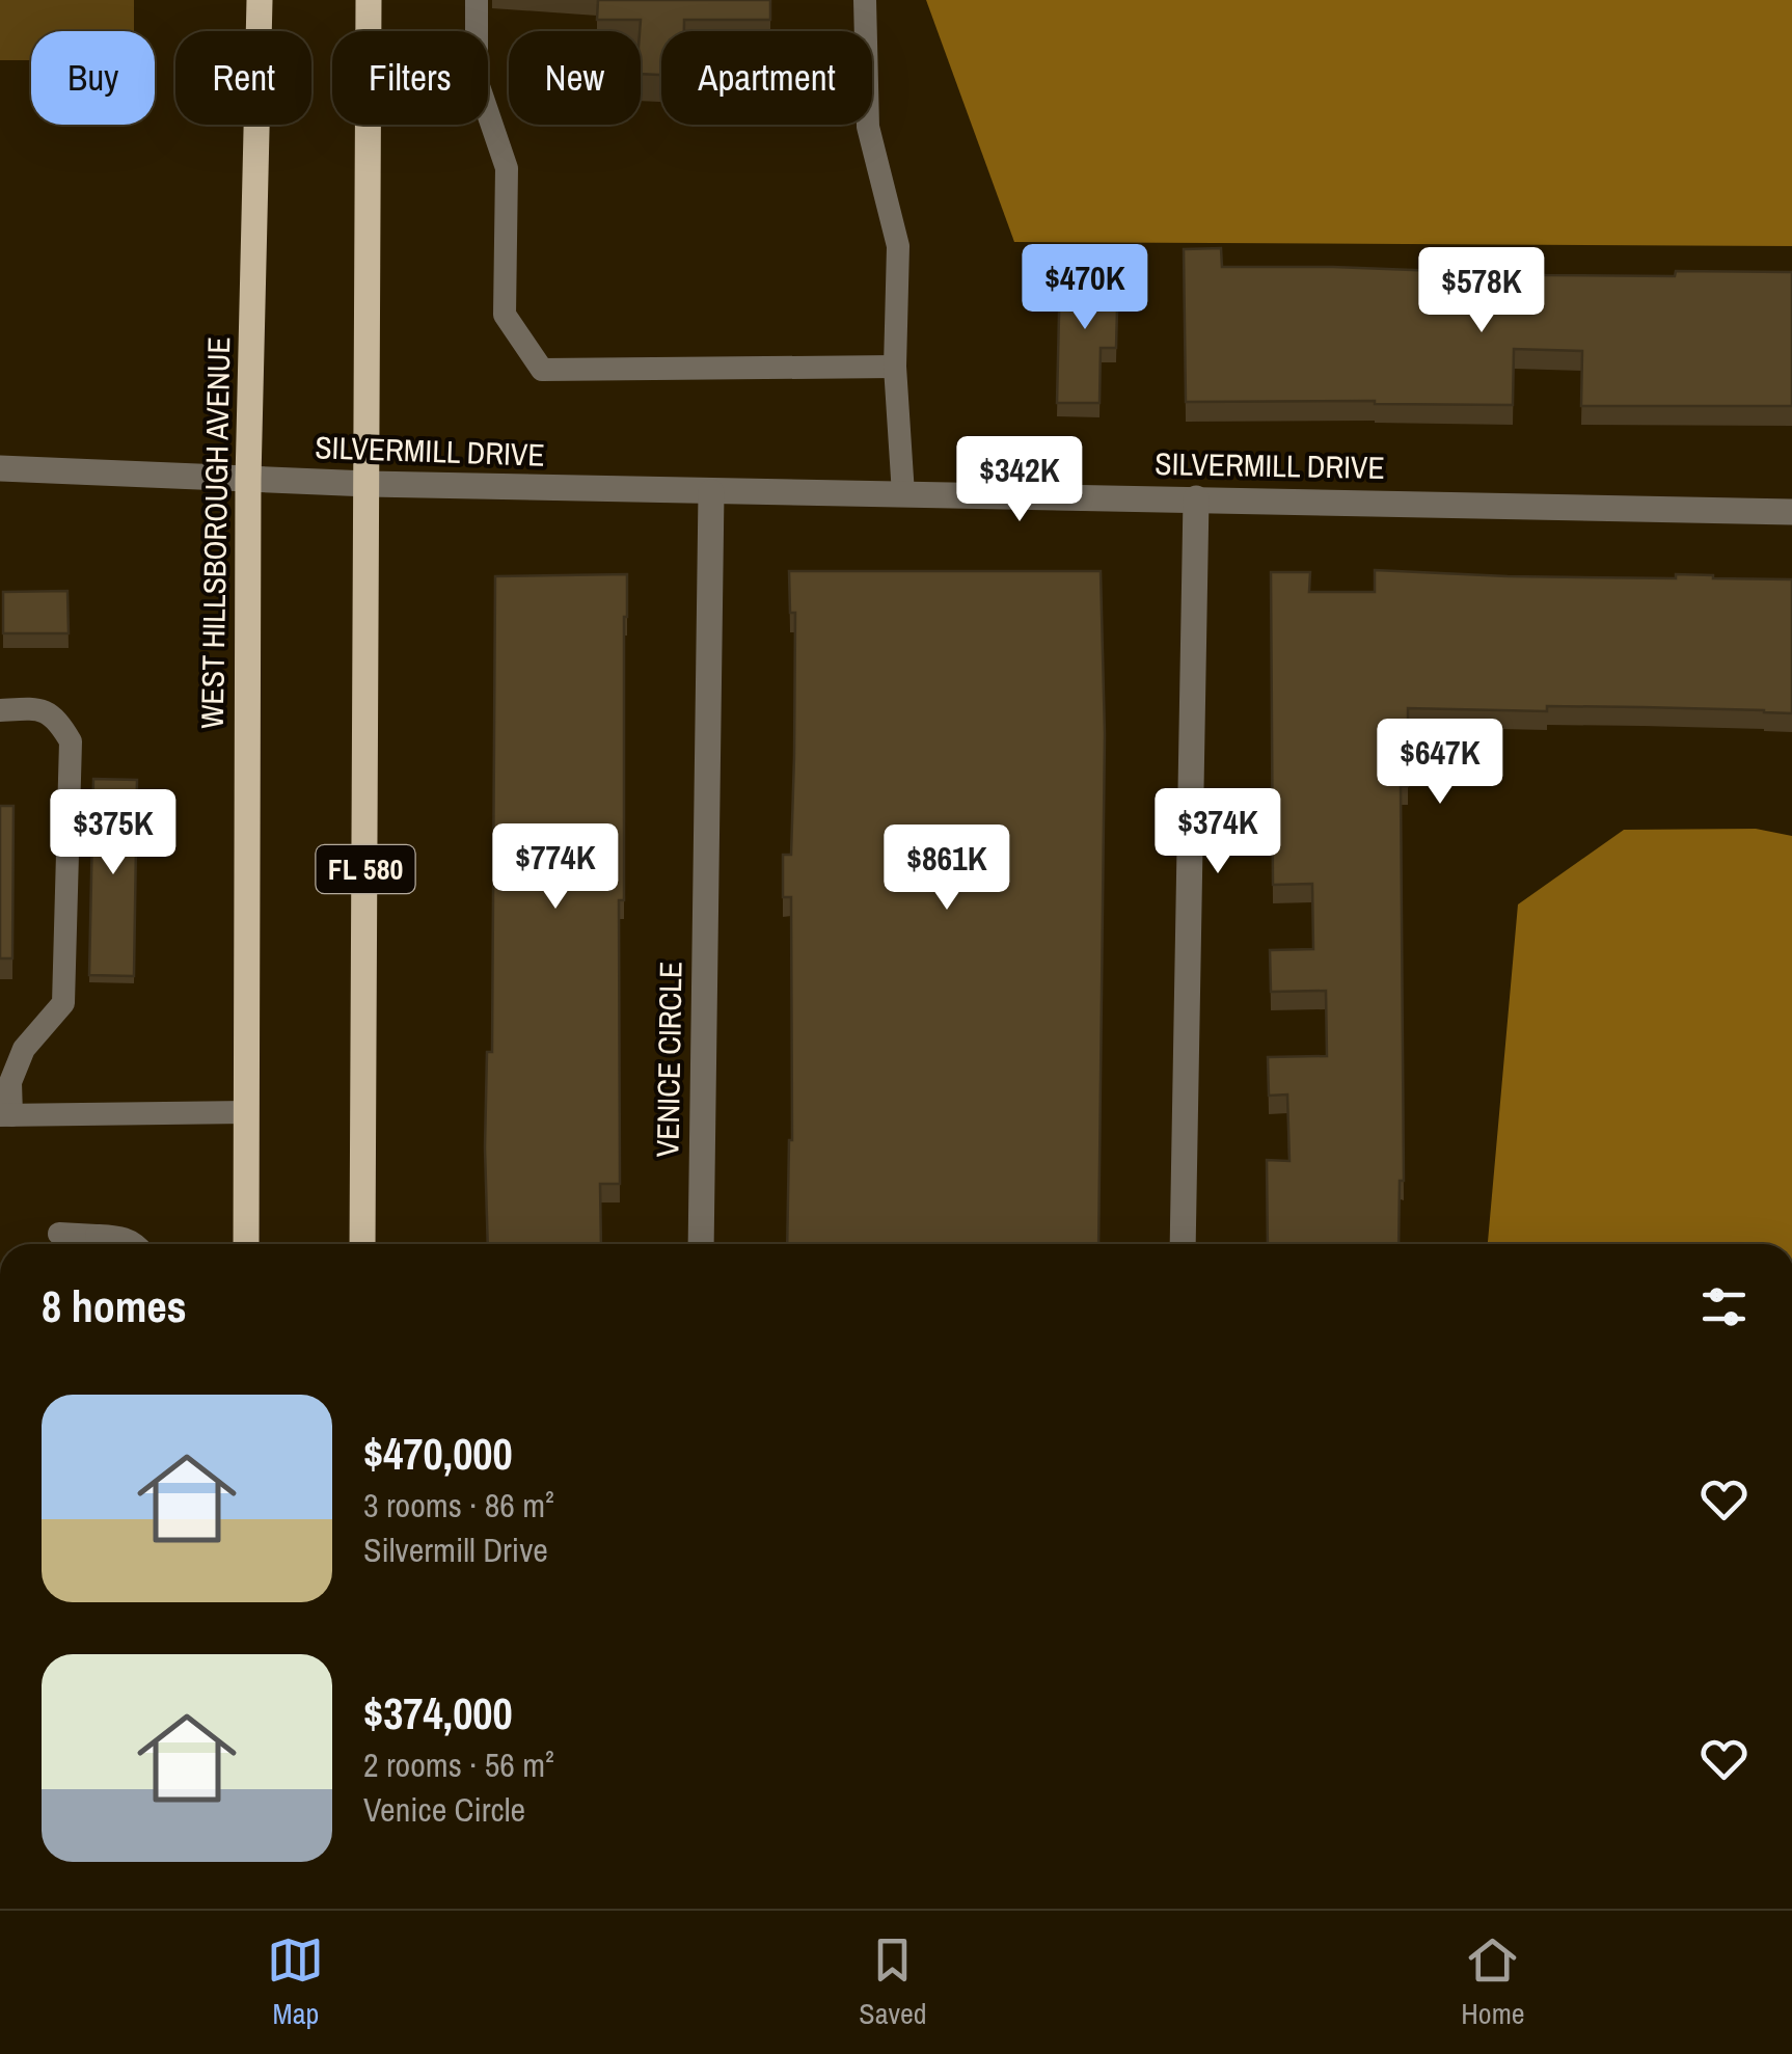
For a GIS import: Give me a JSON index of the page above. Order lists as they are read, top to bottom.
{
  "streets": {
    "main road": ["WEST HILLSBOROUGH AVENUE", "FL 580"],
    "street": ["SILVERMILL DRIVE", "VENICE CIRCLE"]
  },
  "crossings": [
    ["SILVERMILL DRIVE", "WEST HILLSBOROUGH AVENUE"],
    ["SILVERMILL DRIVE", "FL 580"],
    ["SILVERMILL DRIVE", "VENICE CIRCLE"]
  ],
  "page": {
    "chip": [
      "Buy",
      "Rent",
      "Filters",
      "New",
      "Apartment"
    ],
    "price": [
      "$470K",
      "$578K",
      "$342K",
      "$647K",
      "$374K",
      "$375K",
      "$774K",
      "$861K"
    ],
    "heading": "8 homes",
    "list": [
      {
        "name": "$470,000",
        "note": "3 rooms · 86 m² · Silvermill Drive"
      },
      {
        "name": "$374,000",
        "note": "2 rooms · 56 m² · Venice Circle"
      }
    ],
    "tabs": ["Map", "Saved", "Home"]
  }
}
